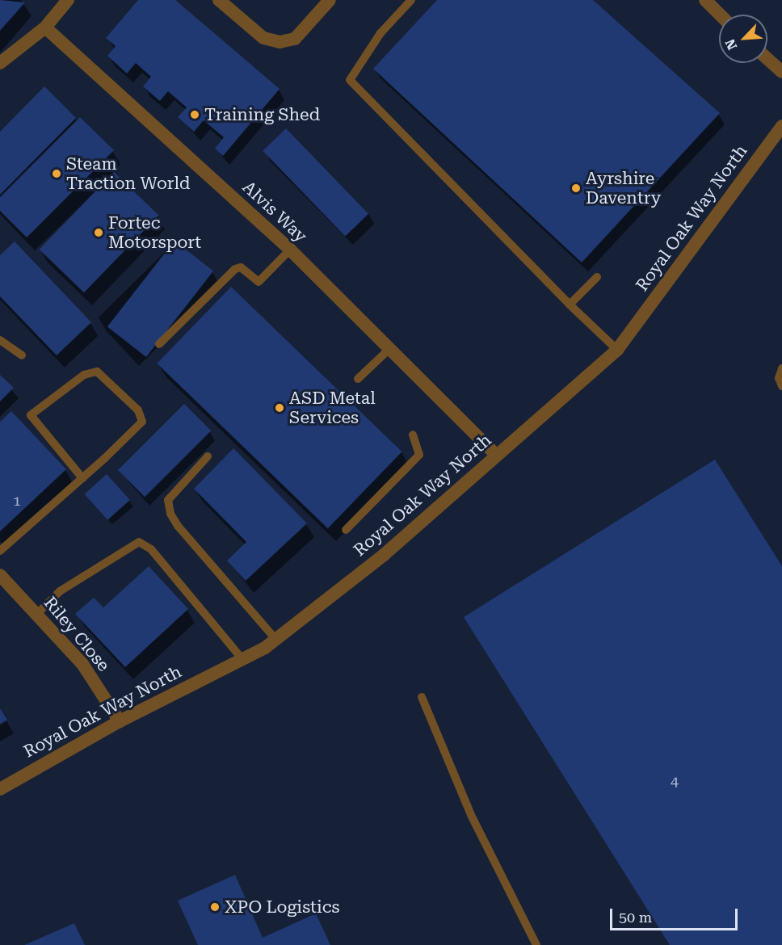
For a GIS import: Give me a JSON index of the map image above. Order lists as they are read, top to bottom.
{
  "streets": {
    "street": ["Alvis Way", "Royal Oak Way North", "Riley Close"]
  },
  "crossings": [
    ["Alvis Way", "Royal Oak Way North"],
    ["Royal Oak Way North", "Riley Close"]
  ],
  "places": [
    "Training Shed",
    "Steam Traction World",
    "Ayrshire Daventry",
    "Fortec Motorsport",
    "ASD Metal Services",
    "XPO Logistics"
  ],
  "house_numbers": ["1", "4"],
  "scale_bar": "50 m",
  "north": "bottom left"
}
